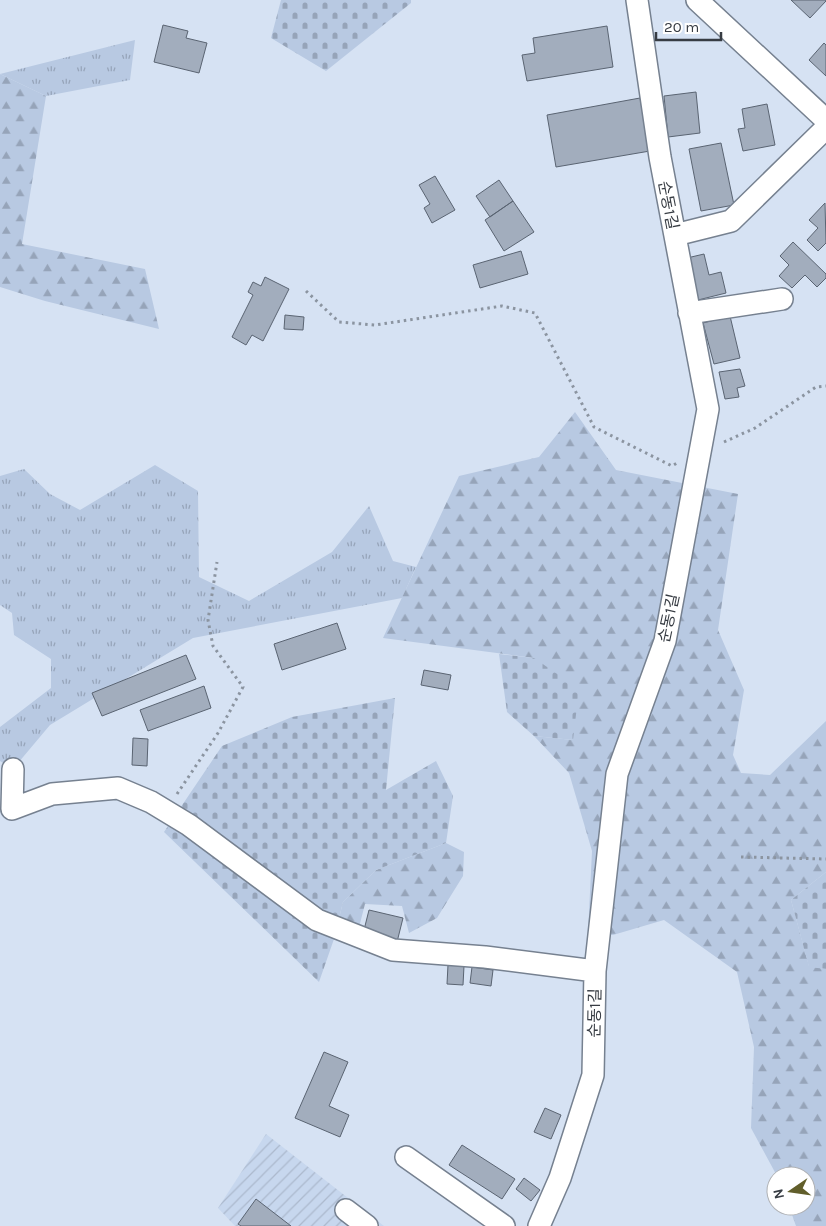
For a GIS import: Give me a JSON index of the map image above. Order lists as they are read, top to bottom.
{
  "streets": {
    "street": ["순동1길"]
  },
  "scale_bar": "20 m",
  "north": "left"
}
